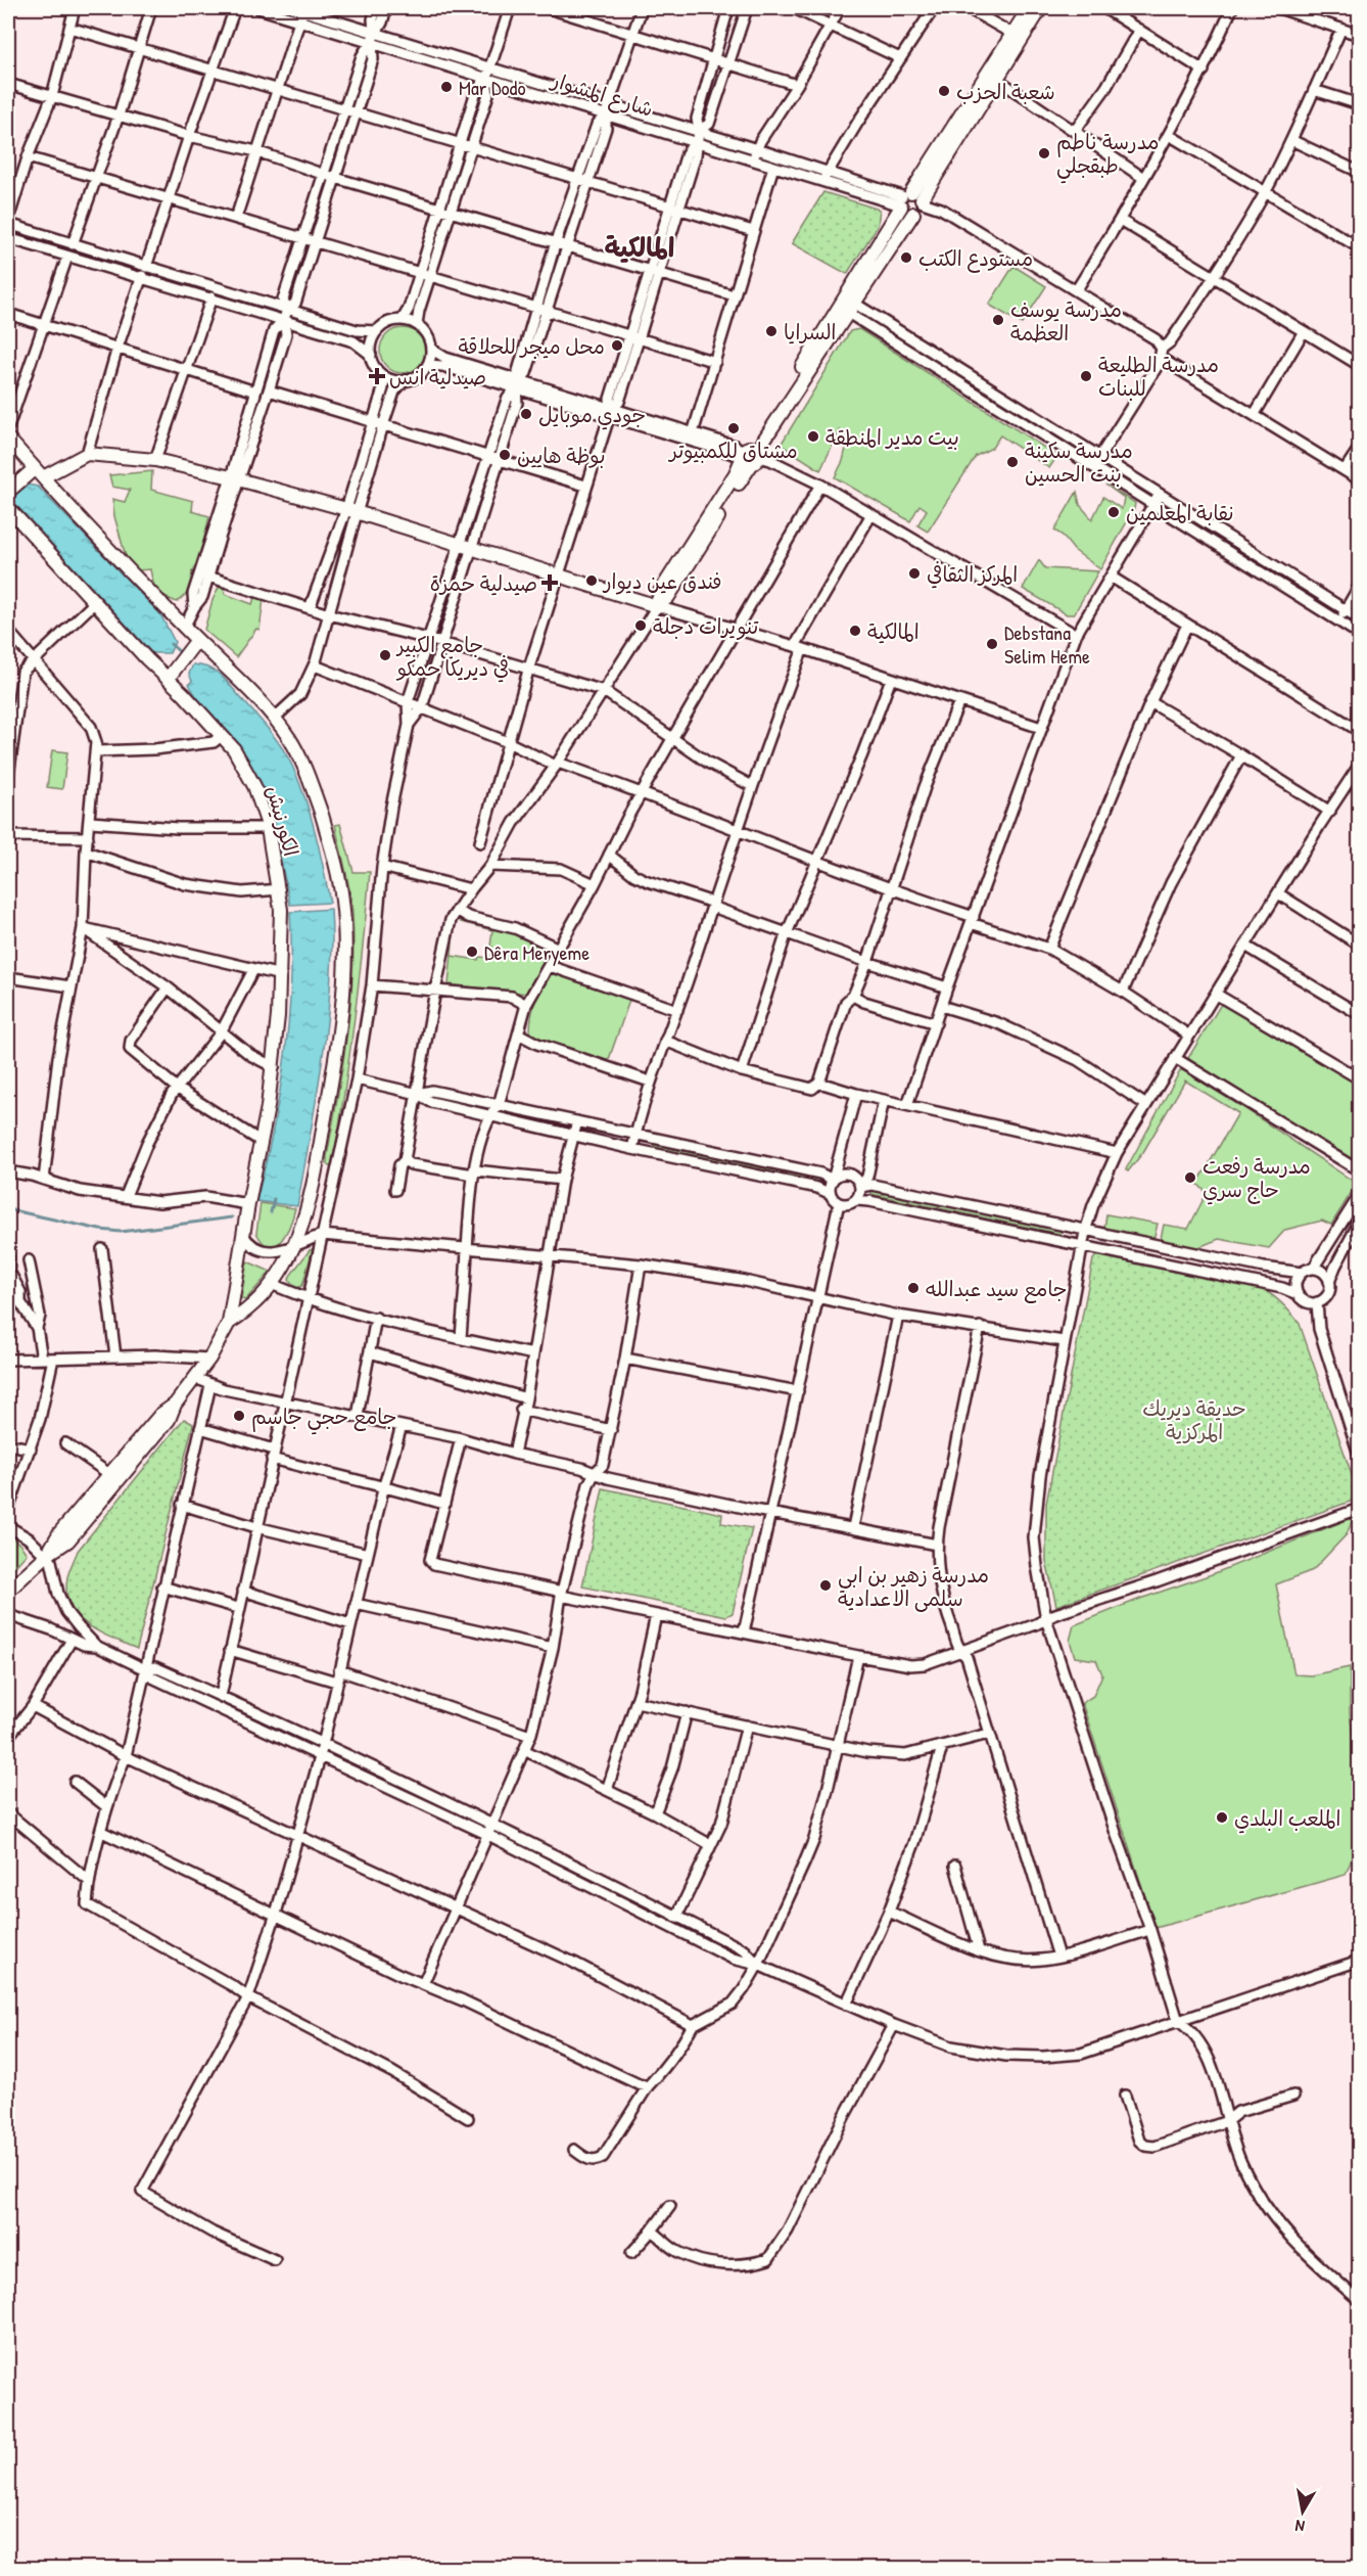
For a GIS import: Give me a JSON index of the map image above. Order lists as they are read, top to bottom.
{
  "streets": {
    "main road": ["الكورنيش"],
    "street": ["شارع المشوار"]
  },
  "districts": ["المالكية"],
  "parks": ["حديقة ديريك المركزية"],
  "places": {
    "other": [
      "Mar Dodo",
      "شعبة الحزب",
      "مدرسة ناطم طبقجلي",
      "مستودع الكتب",
      "مدرسة يوسف العظمة",
      "السرايا",
      "محل ميجر للحلاقة",
      "مدرسة الطليعة للبنات",
      "جودي موبايل",
      "مشتاق للكمبيوتر",
      "بيت مدير المنطقة",
      "بوظة هايين",
      "مدرسة سكينة بنت الحسين",
      "نقابة المعلمين",
      "المركز الثقافي",
      "فندق عين ديوار",
      "تنويرات دجلة",
      "المالكية",
      "Debstana Selim Heme",
      "جامع الكبير في ديريكا حمكو",
      "Dêra Meryeme",
      "مدرسة رفعت حاج سري",
      "جامع سيد عبدالله",
      "جامع حجي جاسم",
      "مدرسة زهير بن ابي سلمى الاعدادية",
      "الملعب البلدي"
    ],
    "health": ["صيدلية انس", "صيدلية حمزة"]
  },
  "north": "bottom"
}
